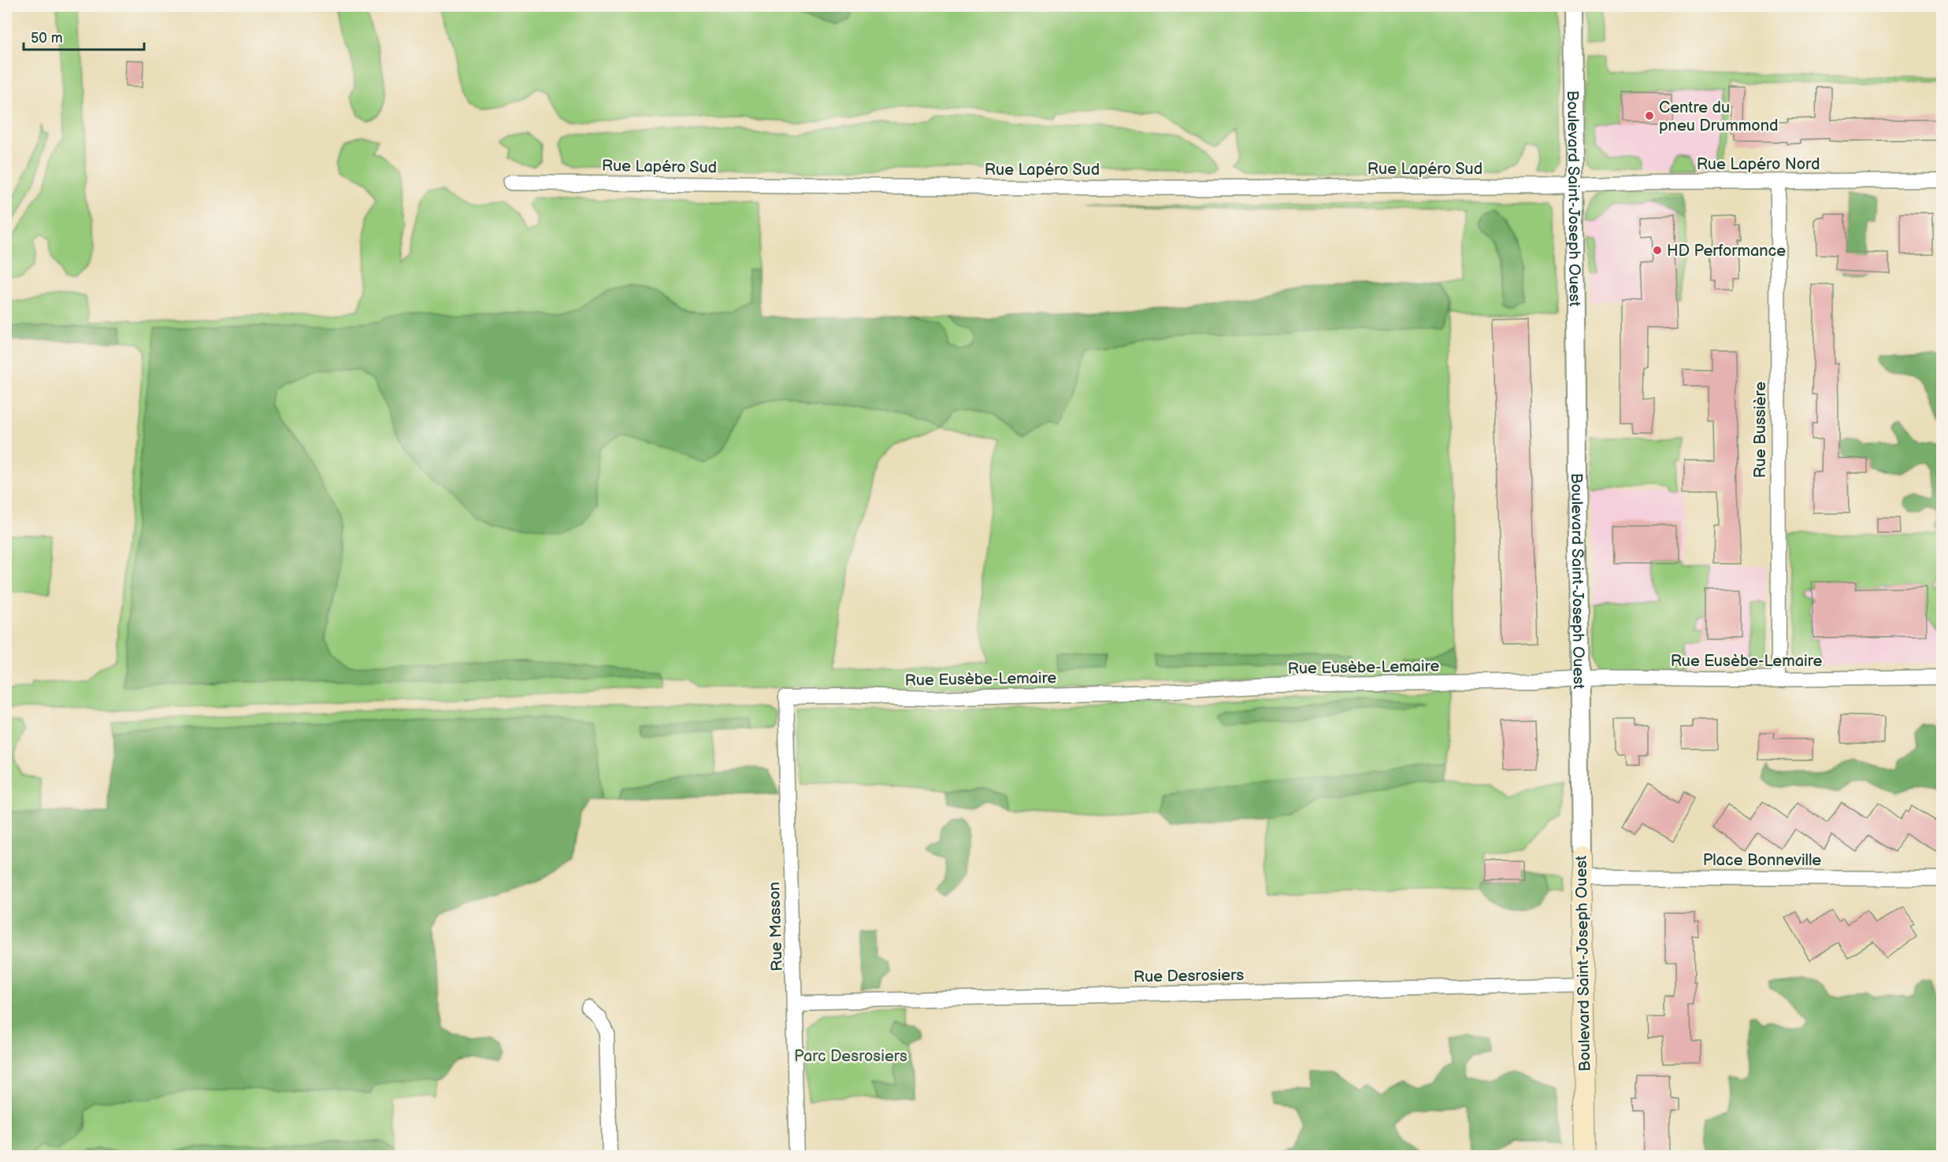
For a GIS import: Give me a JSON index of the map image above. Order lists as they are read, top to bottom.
{
  "streets": {
    "main road": ["Boulevard Saint-Joseph Ouest"],
    "street": [
      "Rue Lapéro Nord",
      "Rue Lapéro Sud",
      "Rue Bussière",
      "Rue Eusèbe-Lemaire",
      "Place Bonneville",
      "Rue Masson",
      "Rue Desrosiers"
    ]
  },
  "crossings": [
    ["Rue Lapéro Nord", "Rue Lapéro Sud"],
    ["Rue Lapéro Nord", "Boulevard Saint-Joseph Ouest"],
    ["Rue Lapéro Nord", "Rue Bussière"],
    ["Rue Lapéro Sud", "Boulevard Saint-Joseph Ouest"],
    ["Boulevard Saint-Joseph Ouest", "Rue Eusèbe-Lemaire"],
    ["Boulevard Saint-Joseph Ouest", "Place Bonneville"],
    ["Boulevard Saint-Joseph Ouest", "Rue Desrosiers"],
    ["Rue Bussière", "Rue Eusèbe-Lemaire"],
    ["Rue Eusèbe-Lemaire", "Rue Masson"],
    ["Rue Masson", "Rue Desrosiers"]
  ],
  "parks": ["Parc Desrosiers"],
  "places": ["Centre du pneu Drummond", "HD Performance"],
  "scale_bar": "50 m"
}
